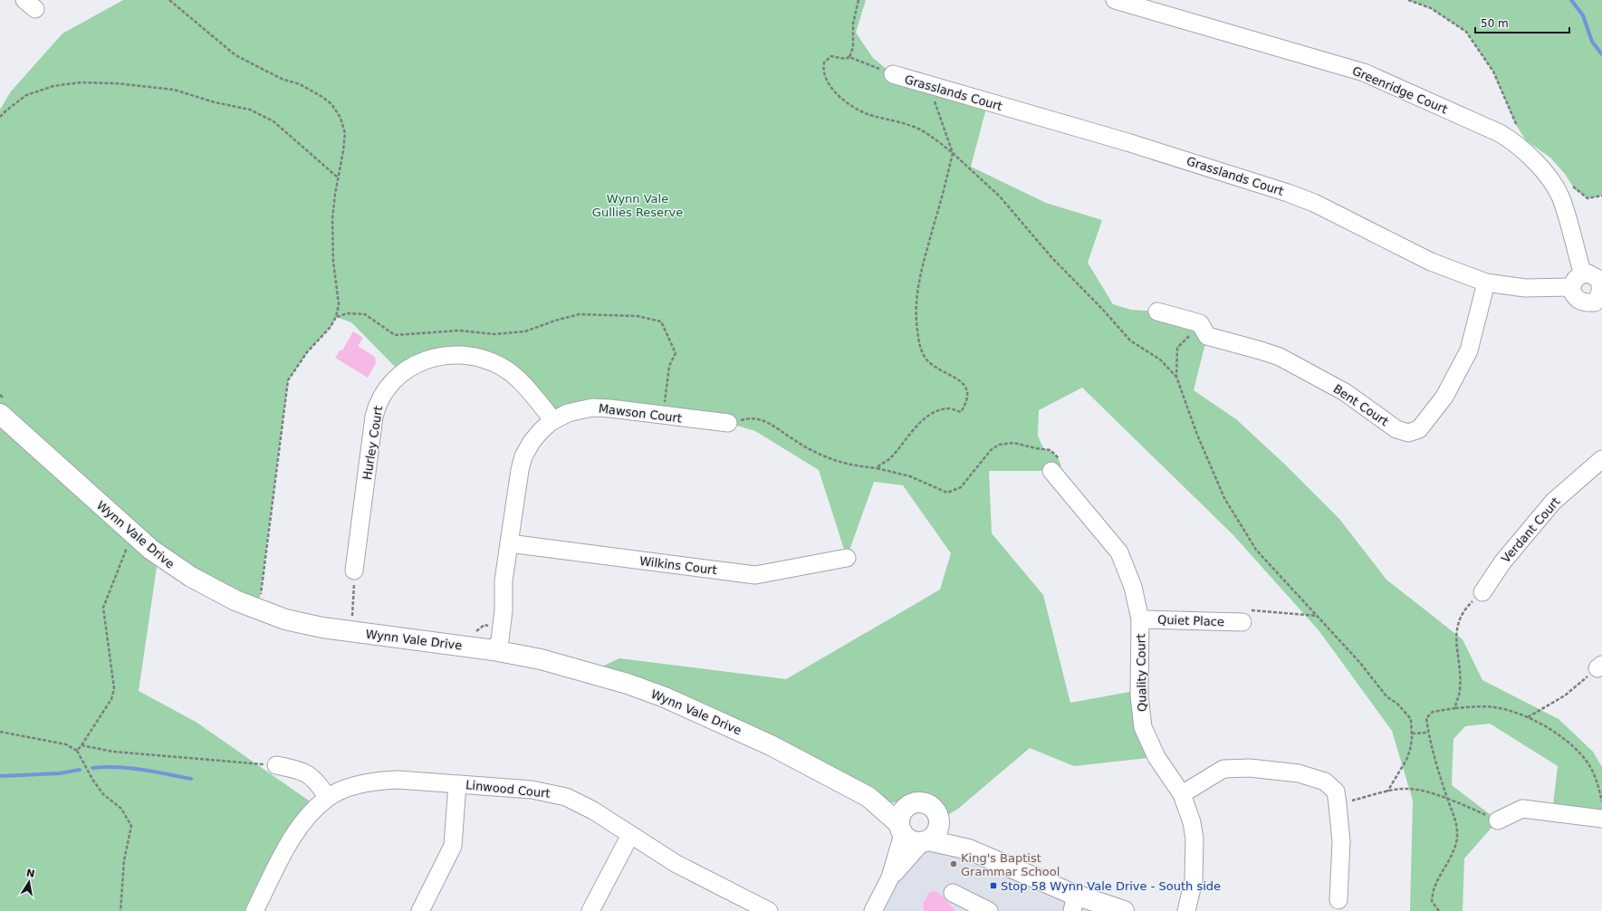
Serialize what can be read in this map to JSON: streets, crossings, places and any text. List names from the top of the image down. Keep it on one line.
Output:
{"streets":{"main road":["Wynn Vale Drive"],"street":["Greenridge Court","Grasslands Court","Bent Court","Mawson Court","Hurley Court","Verdant Court","Wilkins Court","Quiet Place","Quality Court","Linwood Court"]},"crossings":[["Grasslands Court","Bent Court"],["Mawson Court","Hurley Court"],["Mawson Court","Wynn Vale Drive"],["Mawson Court","Wilkins Court"],["Quiet Place","Quality Court"]],"parks":["Wynn Vale Gullies Reserve"],"places":{"other":["King's Baptist Grammar School"],"transit":["Stop 58 Wynn Vale Drive - South side"]},"scale_bar":"50 m","north":"top"}
